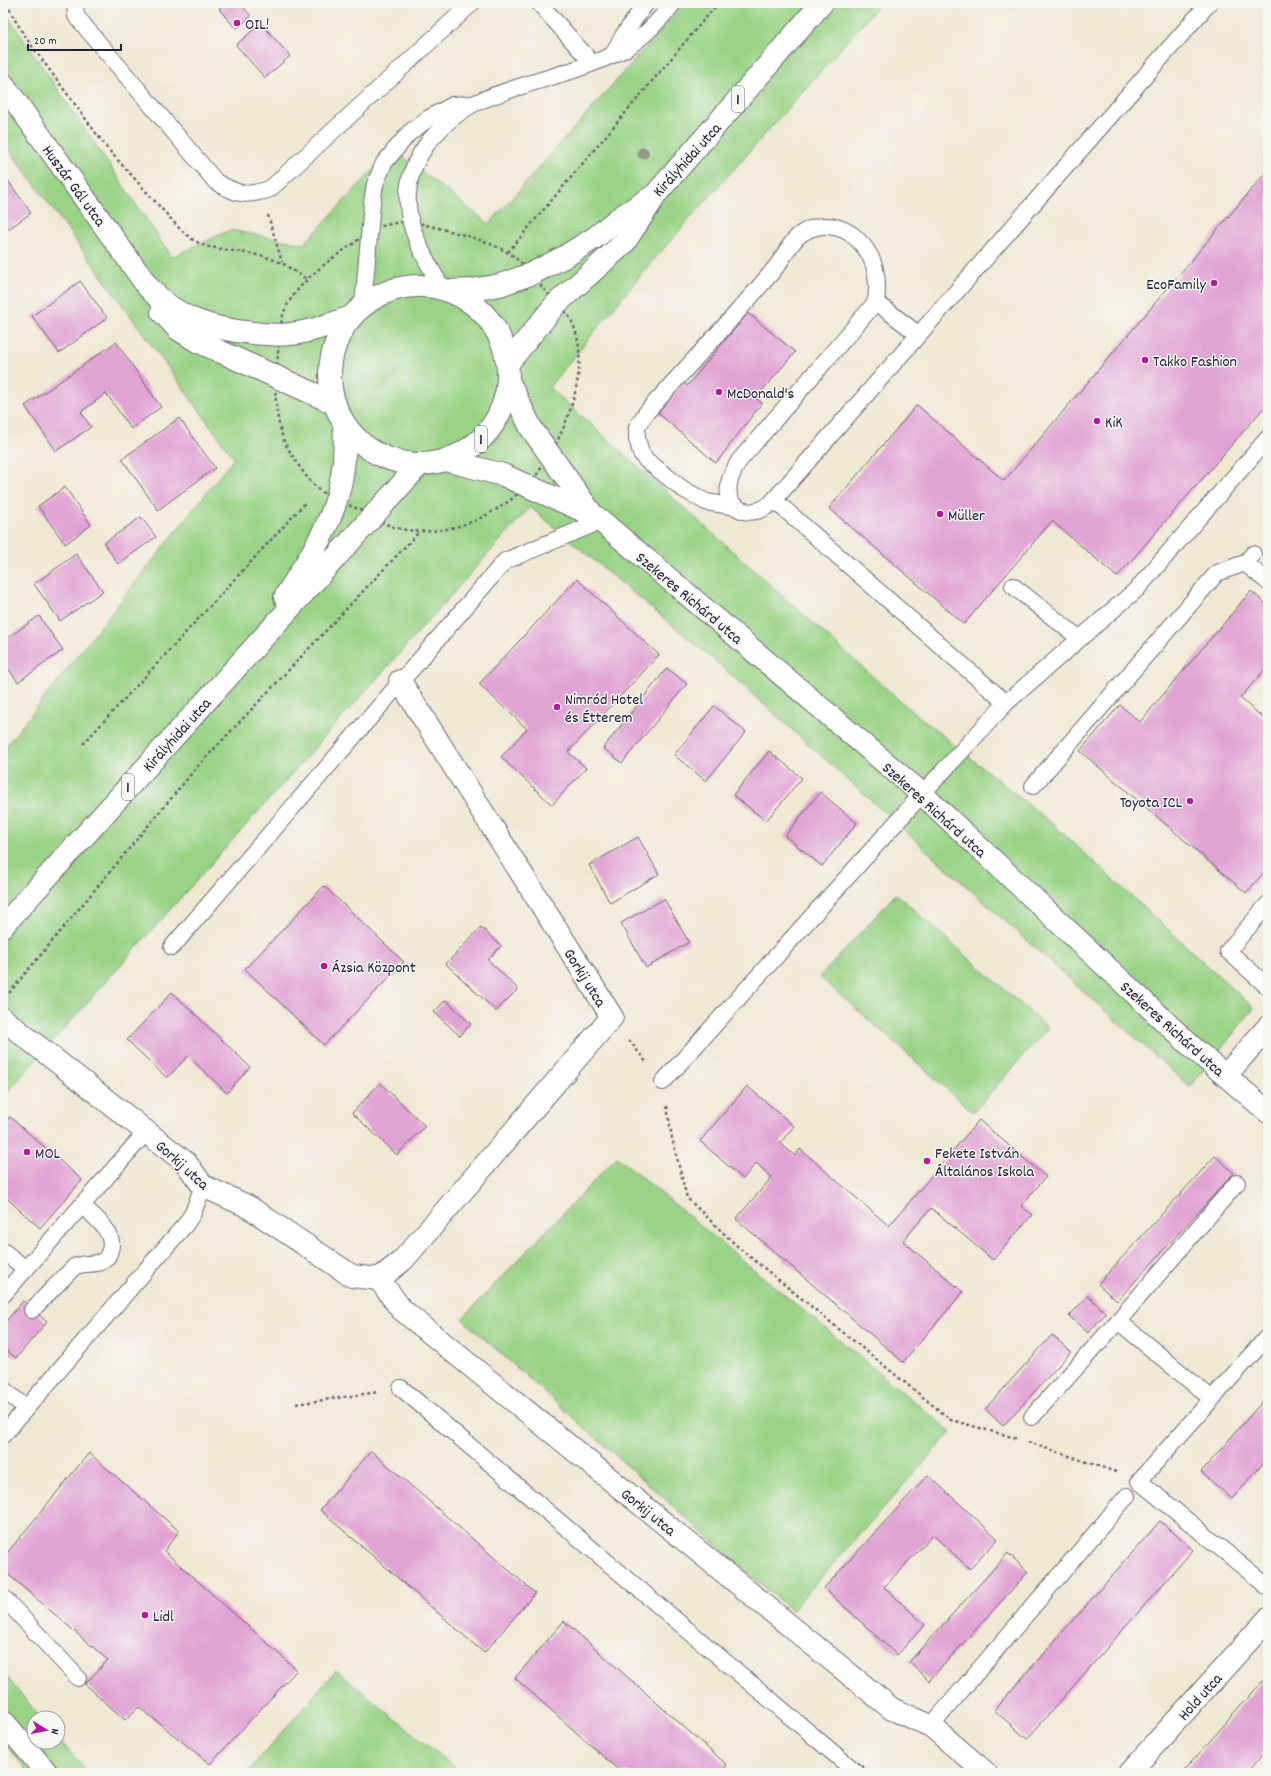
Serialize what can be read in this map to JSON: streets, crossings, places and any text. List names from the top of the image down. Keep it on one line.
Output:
{"streets":{"street":["1","Királyhidai utca","Huszár Gál utca","Szekeres Richárd utca","Gorkij utca","Hold utca"]},"crossings":[["1","Királyhidai utca"],["1","Huszár Gál utca"],["1","Szekeres Richárd utca"]],"places":["OIL!","EcoFamily","Takko Fashion","McDonald's","KiK","Müller","Nimród Hotel és Étterem","Toyota ICL","Ázsia Központ","MOL","Fekete István Általános Iskola","Lidl"],"scale_bar":"20 m","north":"right"}
